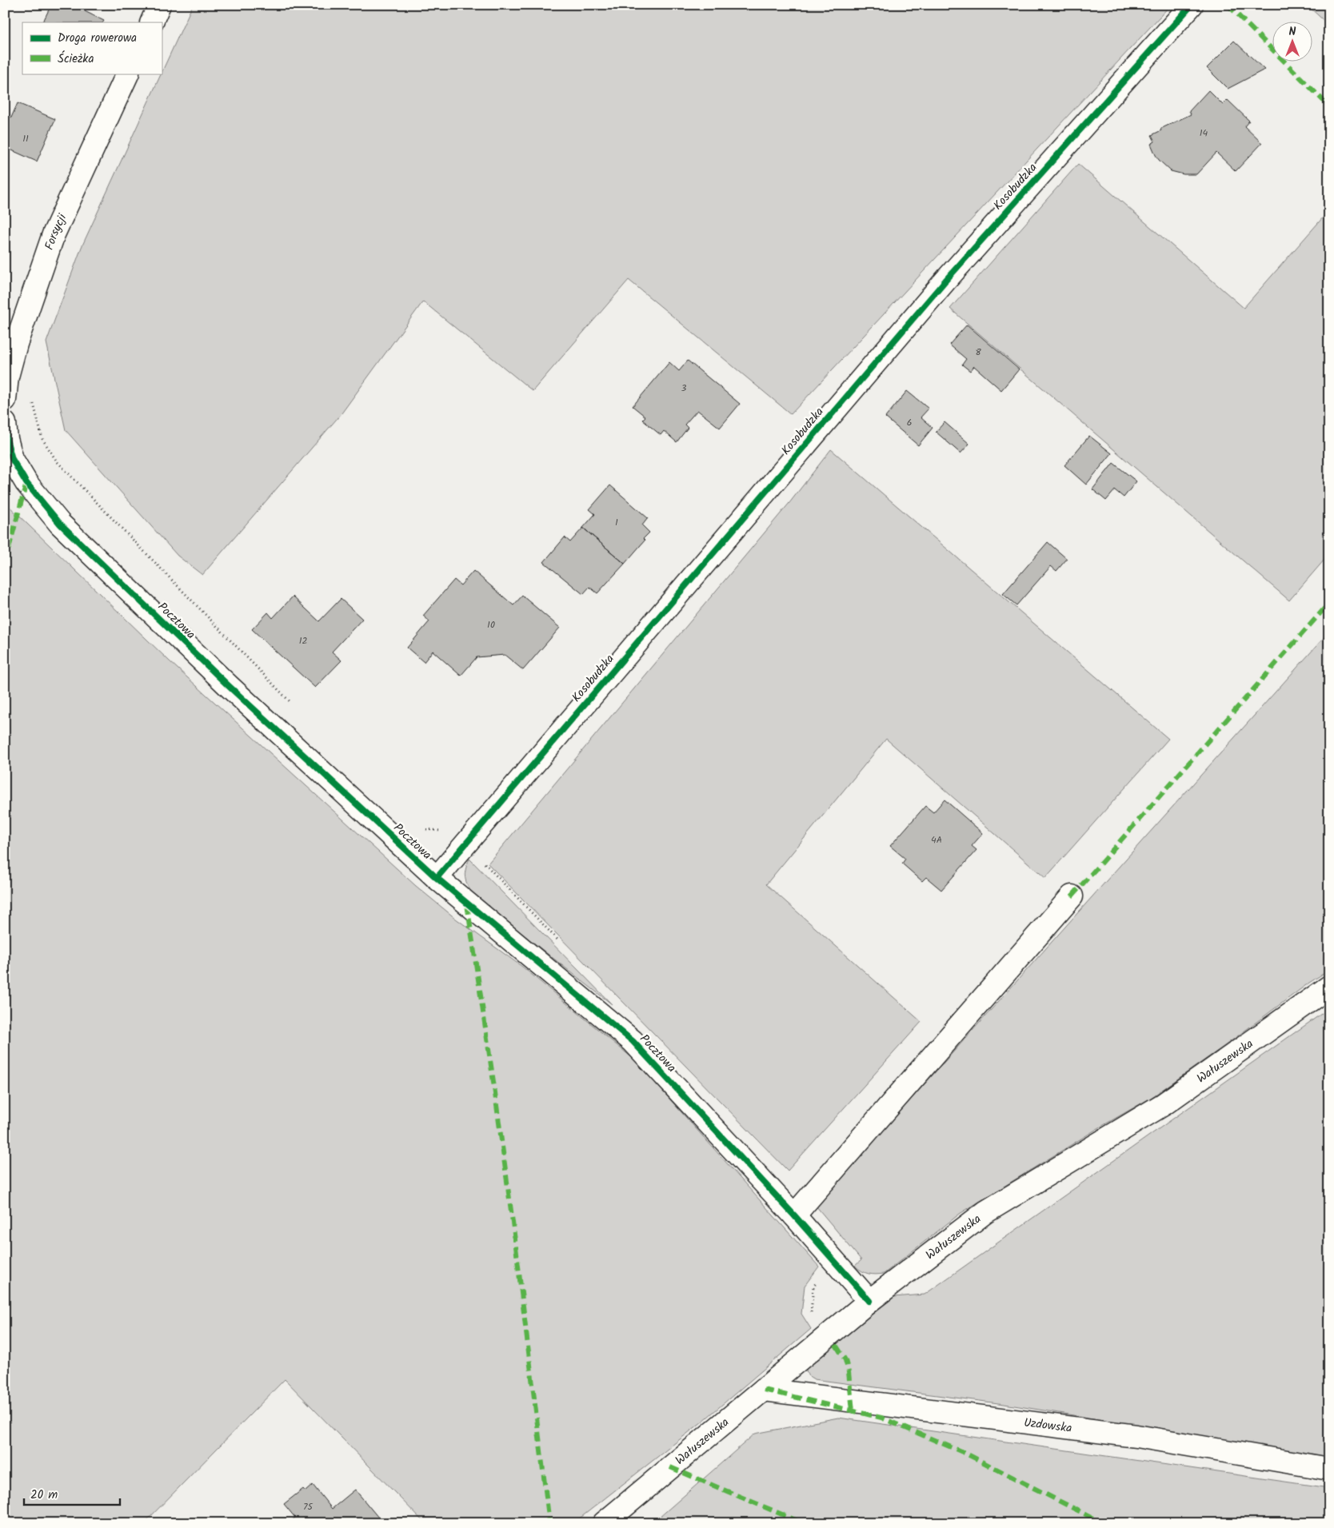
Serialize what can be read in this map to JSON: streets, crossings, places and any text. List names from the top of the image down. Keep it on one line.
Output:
{"streets":{"street":["Kosobudzka","Forsycji","Pocztowa","Wałuszewska","Uzdowska"]},"crossings":[["Kosobudzka","Pocztowa"],["Pocztowa","Wałuszewska"],["Wałuszewska","Uzdowska"]],"house_numbers":["14","11","8","3","6","1","10","12","4A","75"],"legend":["Droga rowerowa","Ścieżka"],"scale_bar":"20 m","north":"top"}
